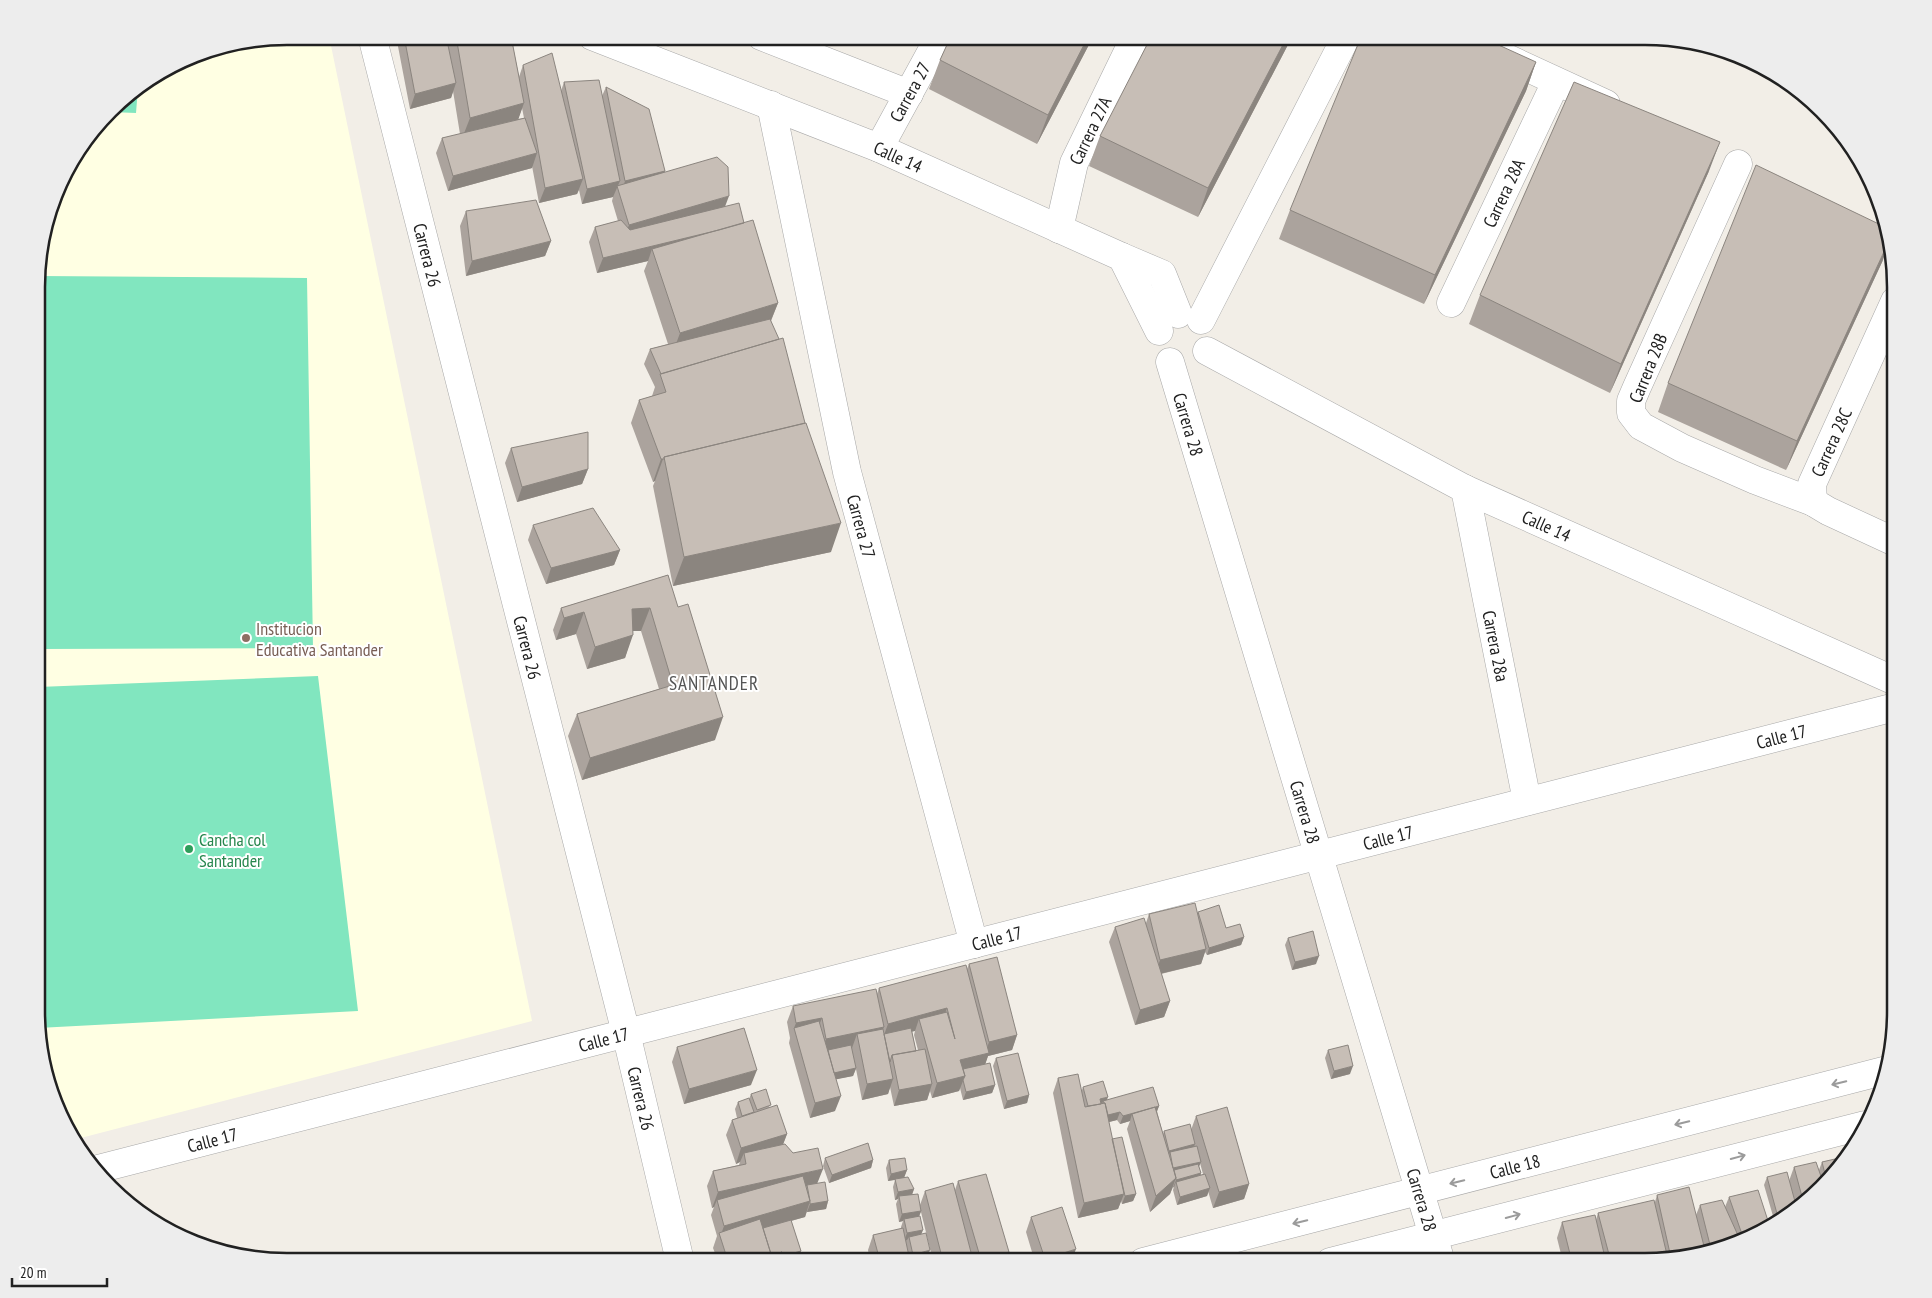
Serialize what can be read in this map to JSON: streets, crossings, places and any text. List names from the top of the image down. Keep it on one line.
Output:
{"streets":{"street":["Carrera 27","Carrera 27A","Calle 14","Carrera 28A","Carrera 26","Carrera 28B","Carrera 28","Carrera 28C","Carrera 28a","Calle 17","Calle 18"]},"crossings":[["Carrera 27","Calle 14"],["Carrera 27","Calle 17"],["Carrera 27A","Calle 14"],["Calle 14","Carrera 28"],["Calle 14","Carrera 28a"],["Carrera 26","Calle 17"],["Carrera 28B","Carrera 28C"],["Carrera 28","Calle 17"],["Carrera 28","Calle 18"],["Carrera 28a","Calle 17"]],"districts":["SANTANDER"],"places":["Institucion Educativa Santander","Cancha col Santander"],"scale_bar":"20 m"}
